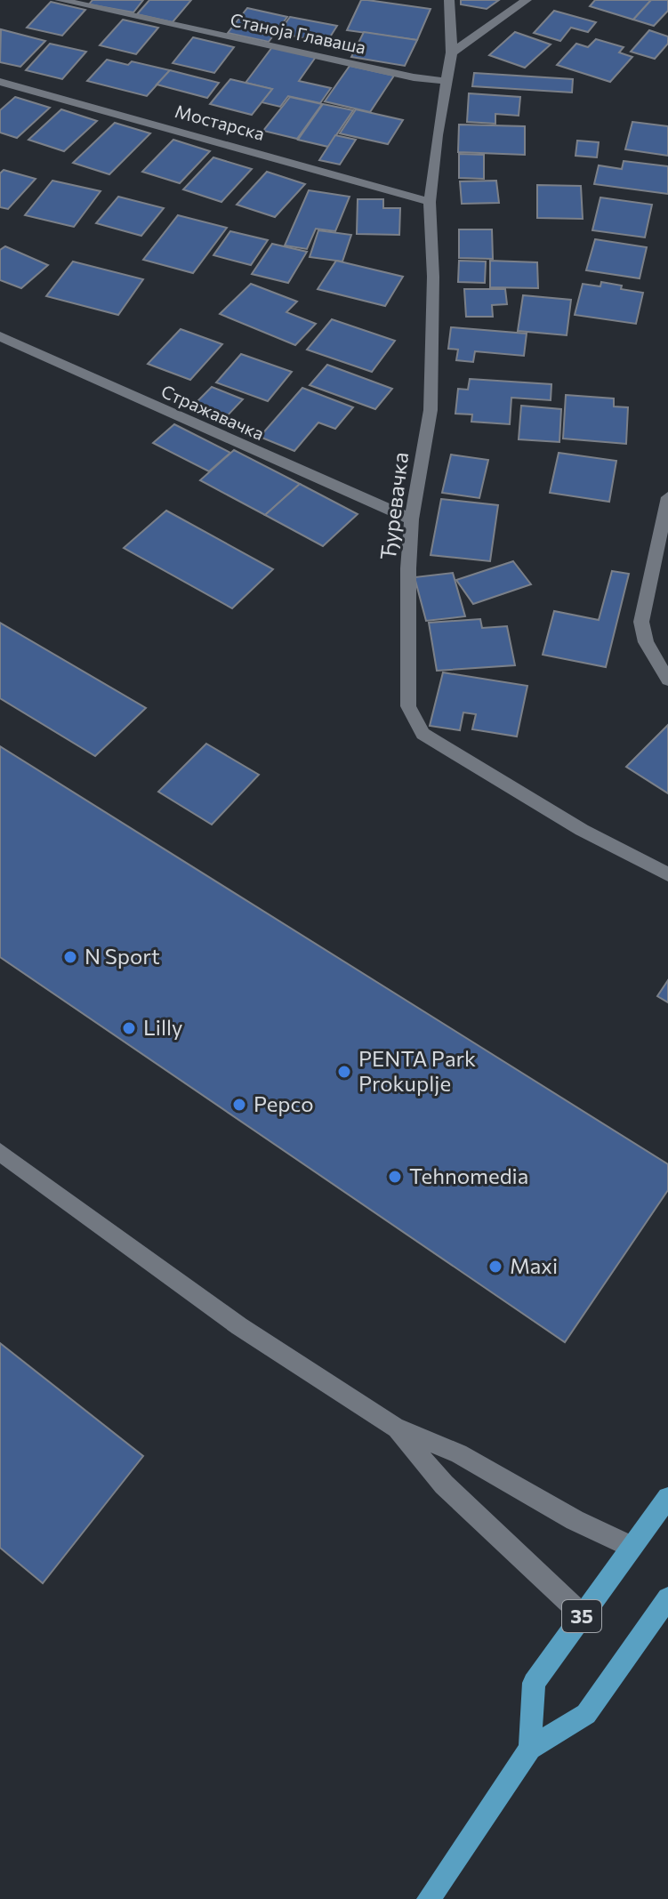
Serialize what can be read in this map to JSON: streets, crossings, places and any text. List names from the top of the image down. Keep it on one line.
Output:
{"streets":{"main road":["35"],"street":["Станоја Главаша","Мостарска","Стражавачка","Ђуревачка"]},"crossings":[["Станоја Главаша","Ђуревачка"],["Мостарска","Ђуревачка"],["Стражавачка","Ђуревачка"]],"places":["N Sport","Lilly","PENTA Park Prokuplje","Pepco","Tehnomedia","Maxi"]}
